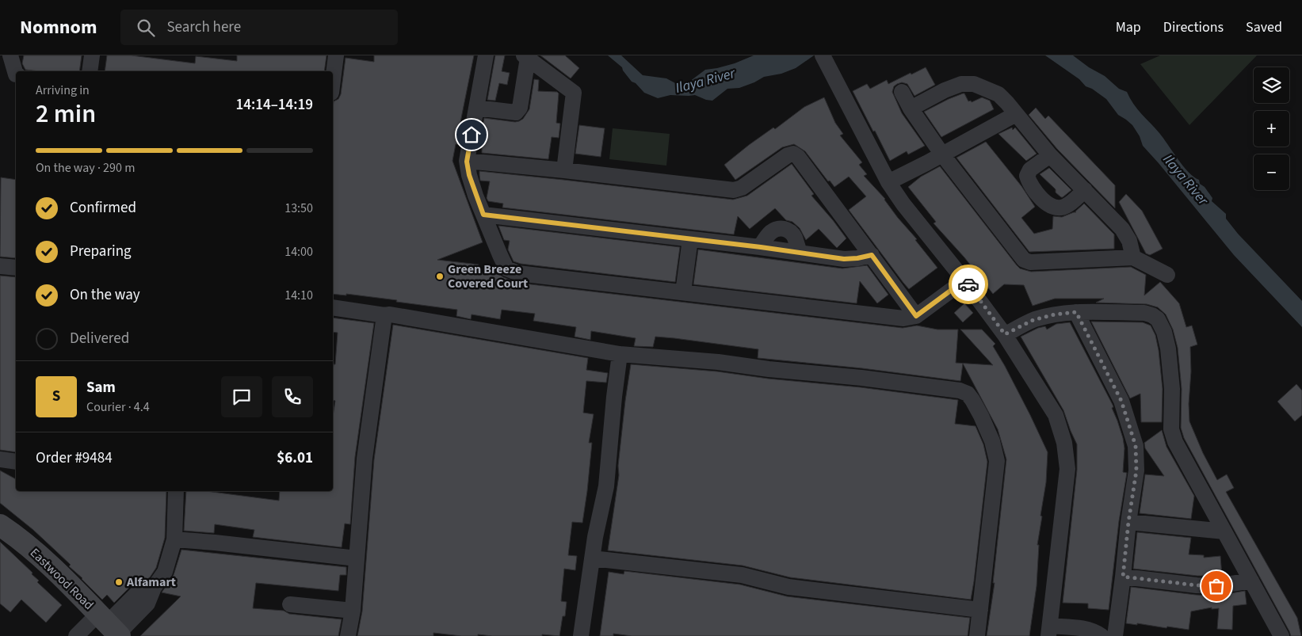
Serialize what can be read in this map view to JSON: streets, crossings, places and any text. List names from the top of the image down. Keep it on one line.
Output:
{"streets":{"main road":["Eastwood Road"]},"water":["Ilaya River"],"places":["Green Breeze Covered Court","Alfamart"],"page":{"header":"Nomnom","search":"Search here","nav":["Map","Directions","Saved"],"map_buttons":["+","−"],"heading":["2 min","Arriving in","14:14–14:19"],"panel":["Sam","Courier · 4.4","Order #9484","$6.01"],"bar":"On the way · 290 m","list":[["Confirmed","13:50"],["Preparing","14:00"],["On the way","14:10"],"Delivered"],"round":"S"}}
